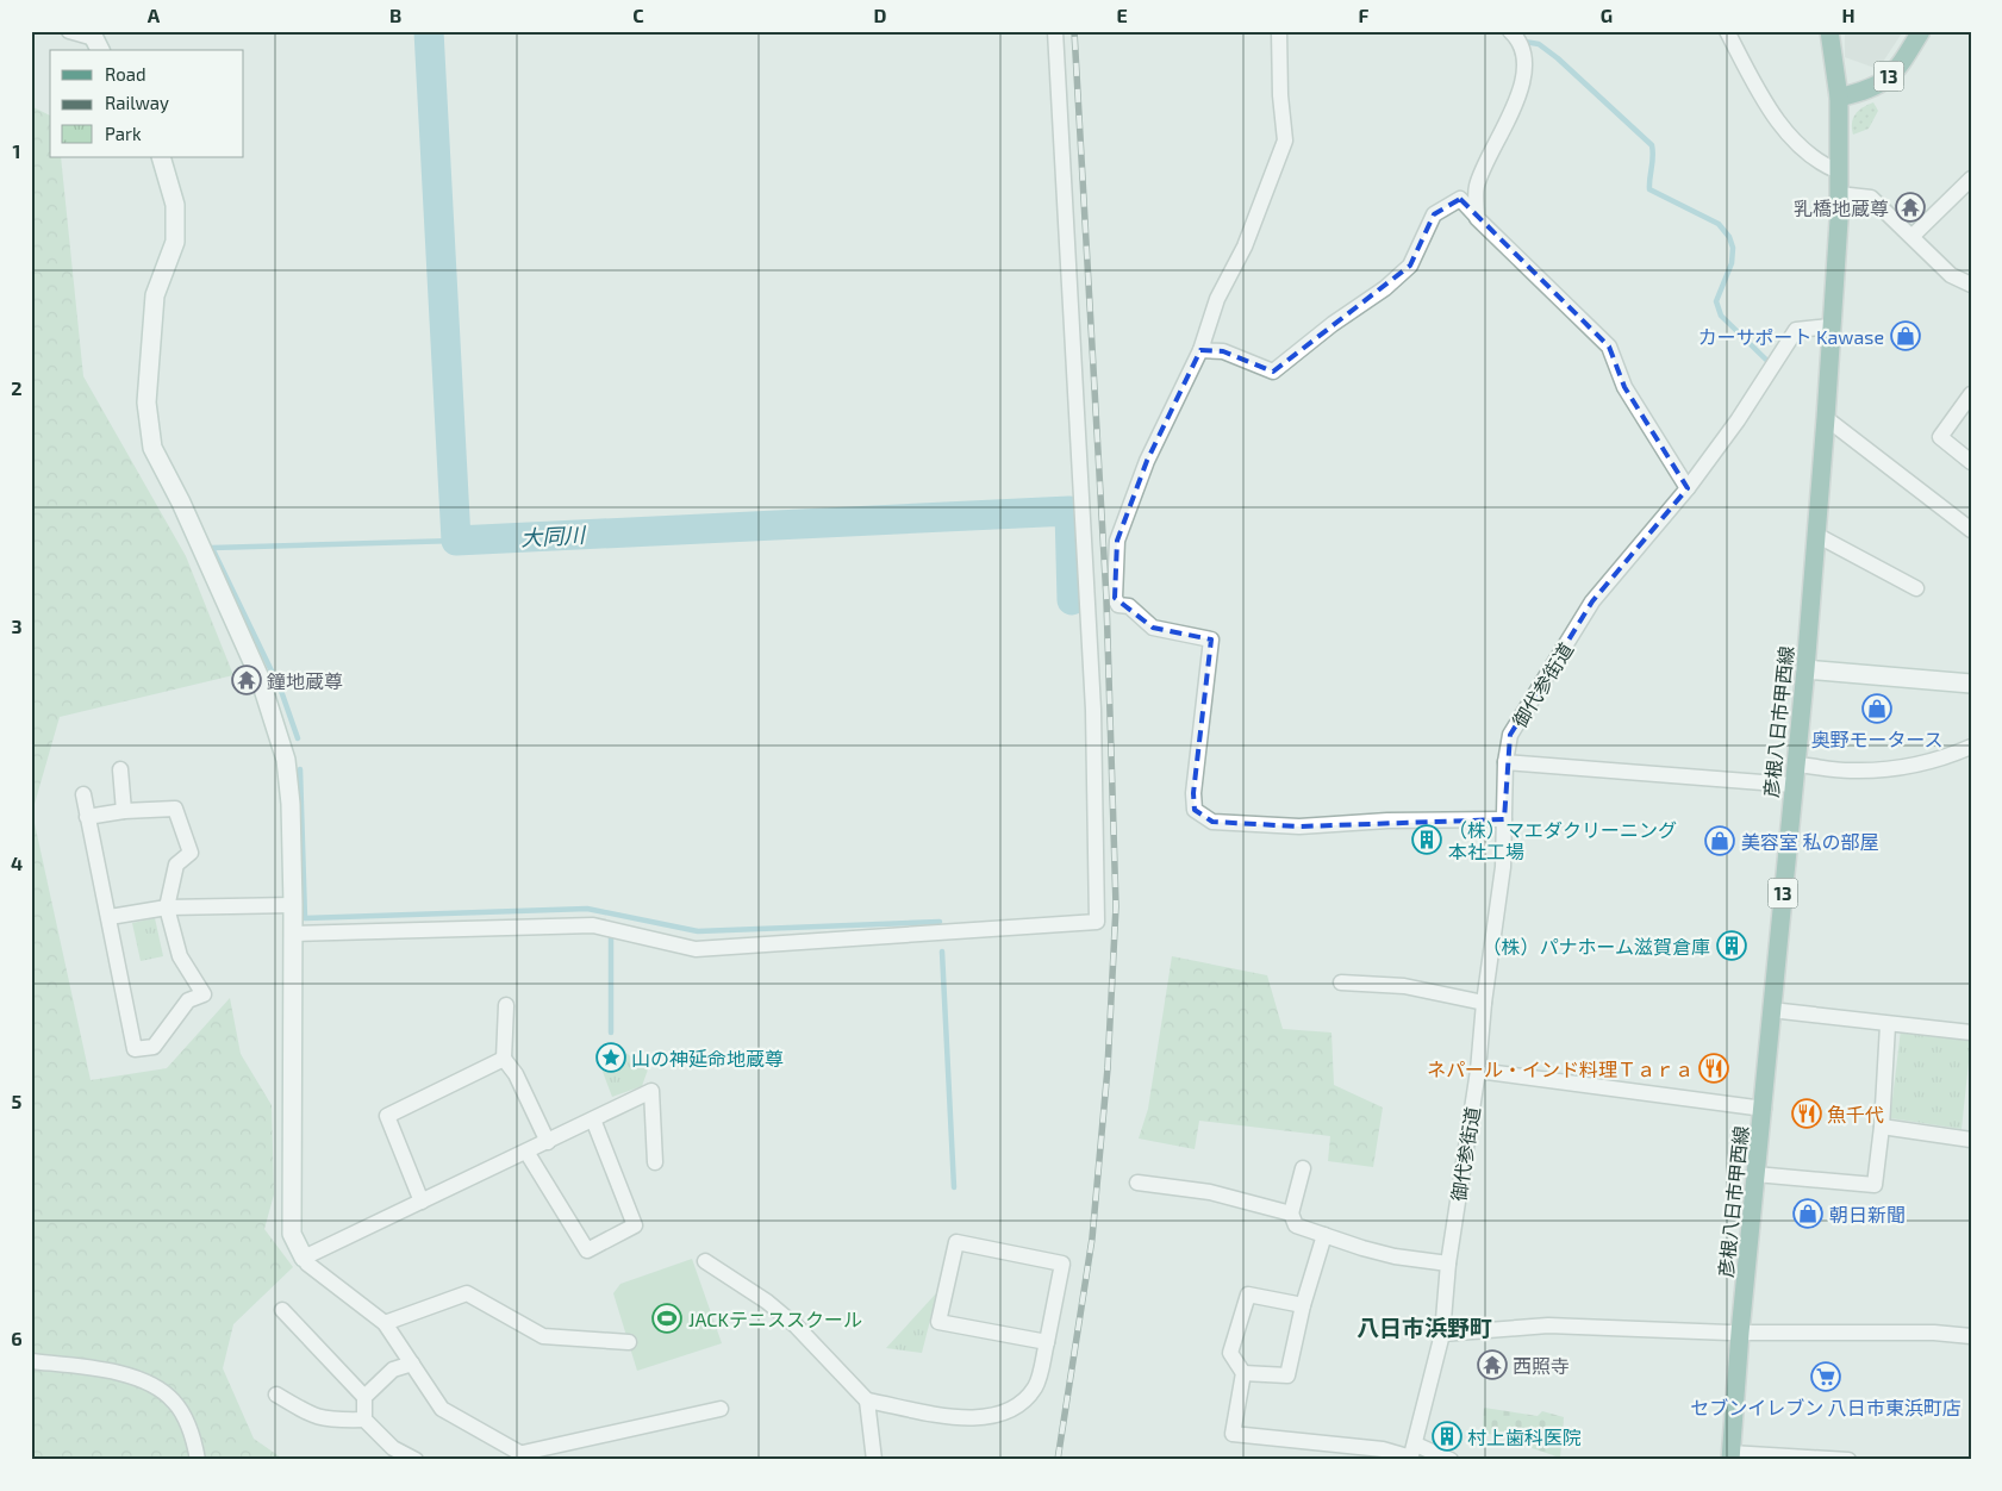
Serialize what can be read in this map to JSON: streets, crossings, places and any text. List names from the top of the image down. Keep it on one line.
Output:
{"streets":{"main road":["13","彦根八日市甲西線"],"street":["御代参街道"]},"crossings":[["13","彦根八日市甲西線"],["御代参街道","彦根八日市甲西線"]],"districts":["八日市浜野町"],"water":["大同川"],"places":{"temple":["乳橋地蔵尊","鐘地蔵尊","西照寺"],"shop":["カーサポート Kawase","奥野モータース","美容室 私の部屋","朝日新聞"],"building":["（株）マエダクリーニング 本社工場","（株）パナホーム滋賀倉庫","村上歯科医院"],"place":["山の神延命地蔵尊"],"restaurant":["ネパール・インド料理Ｔａｒａ","魚千代"],"sports":["JACKテニススクール"],"supermarket":["セブンイレブン 八日市東浜町店"]},"legend":["Road","Railway","Park"],"grid":{"columns":["A","B","C","D","E","F","G","H"],"rows":["1","2","3","4","5","6"]}}
